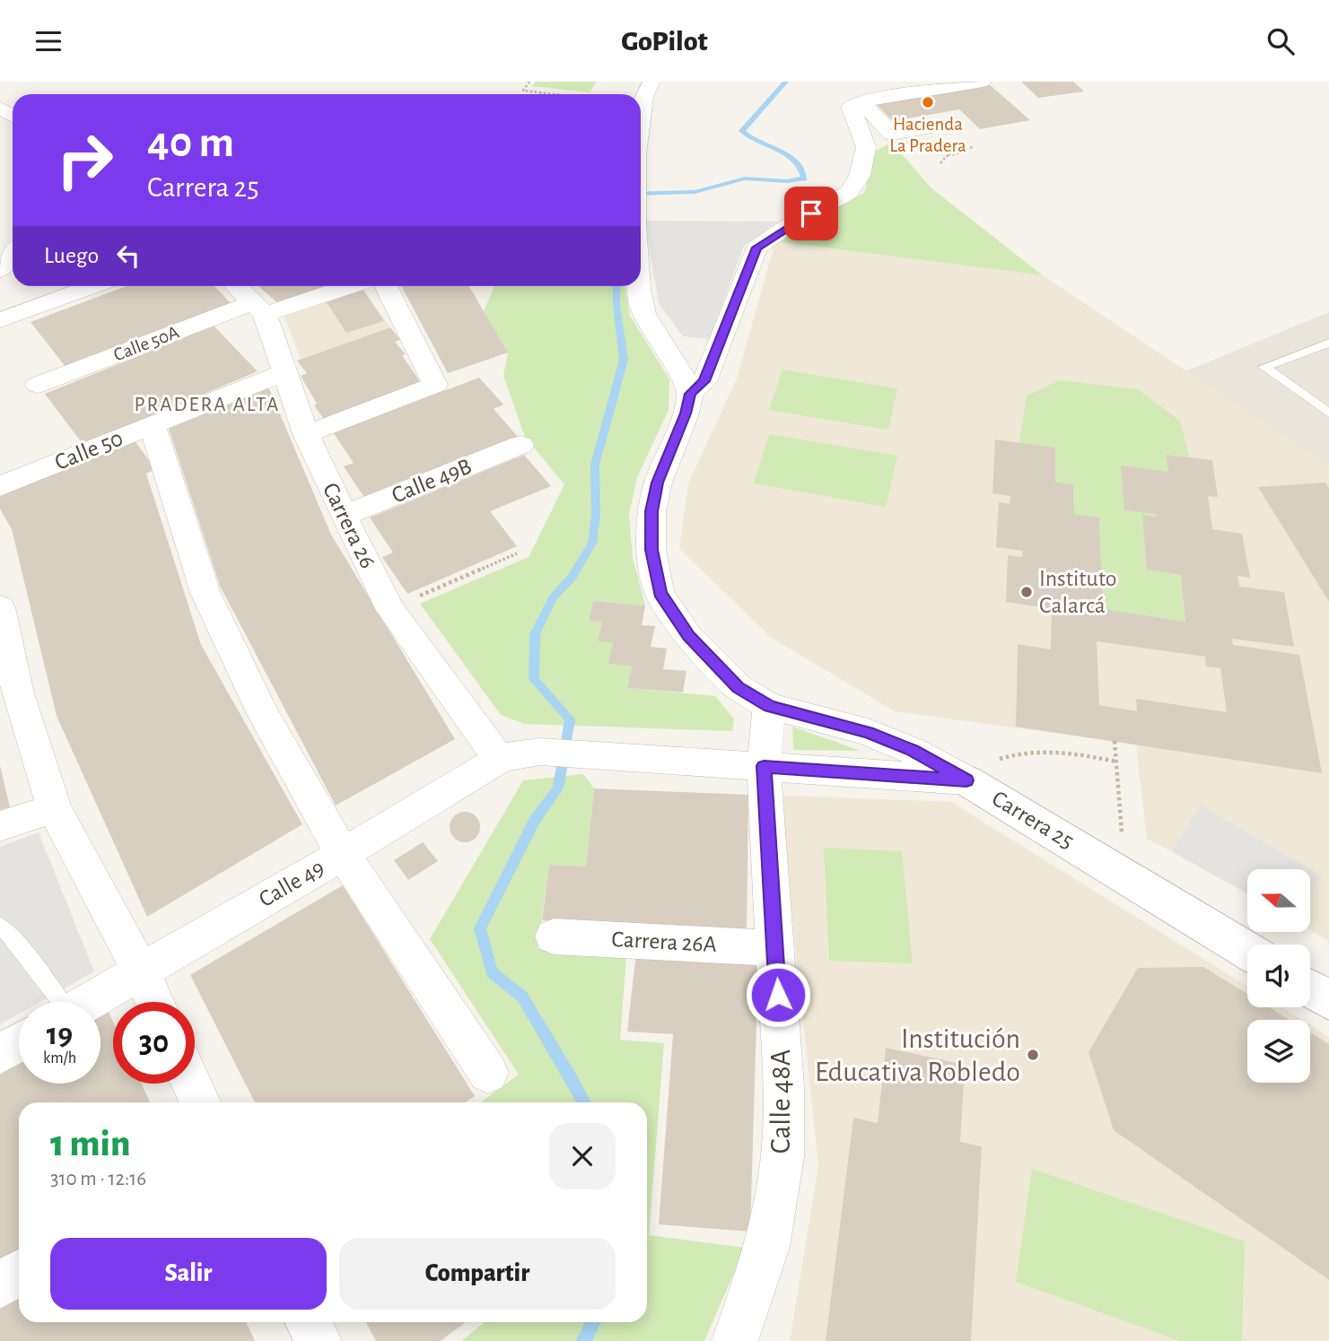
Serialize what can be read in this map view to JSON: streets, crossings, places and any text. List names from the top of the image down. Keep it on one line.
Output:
{"streets":{"street":["Calle 50A","Calle 50","Calle 49B","Carrera 26","Carrera 25","Calle 49","Carrera 26A","Calle 48A"]},"crossings":[["Calle 50A","Carrera 26"],["Calle 50","Carrera 26"],["Calle 49B","Carrera 26"],["Carrera 26","Carrera 25"],["Carrera 26","Calle 49"],["Carrera 25","Calle 49"],["Carrera 25","Calle 48A"],["Carrera 26A","Calle 48A"]],"districts":["PRADERA ALTA"],"places":["Hacienda La Pradera","Instituto Calarcá","Institución Educativa Robledo"],"north":"left","page":{"header":"GoPilot","turn":["40 m","Carrera 25"],"then":"Luego","speed":"19 km/h","limit":"30","heading":["1 min","310 m · 12:16"],"buttons":["Salir","Compartir"]}}
